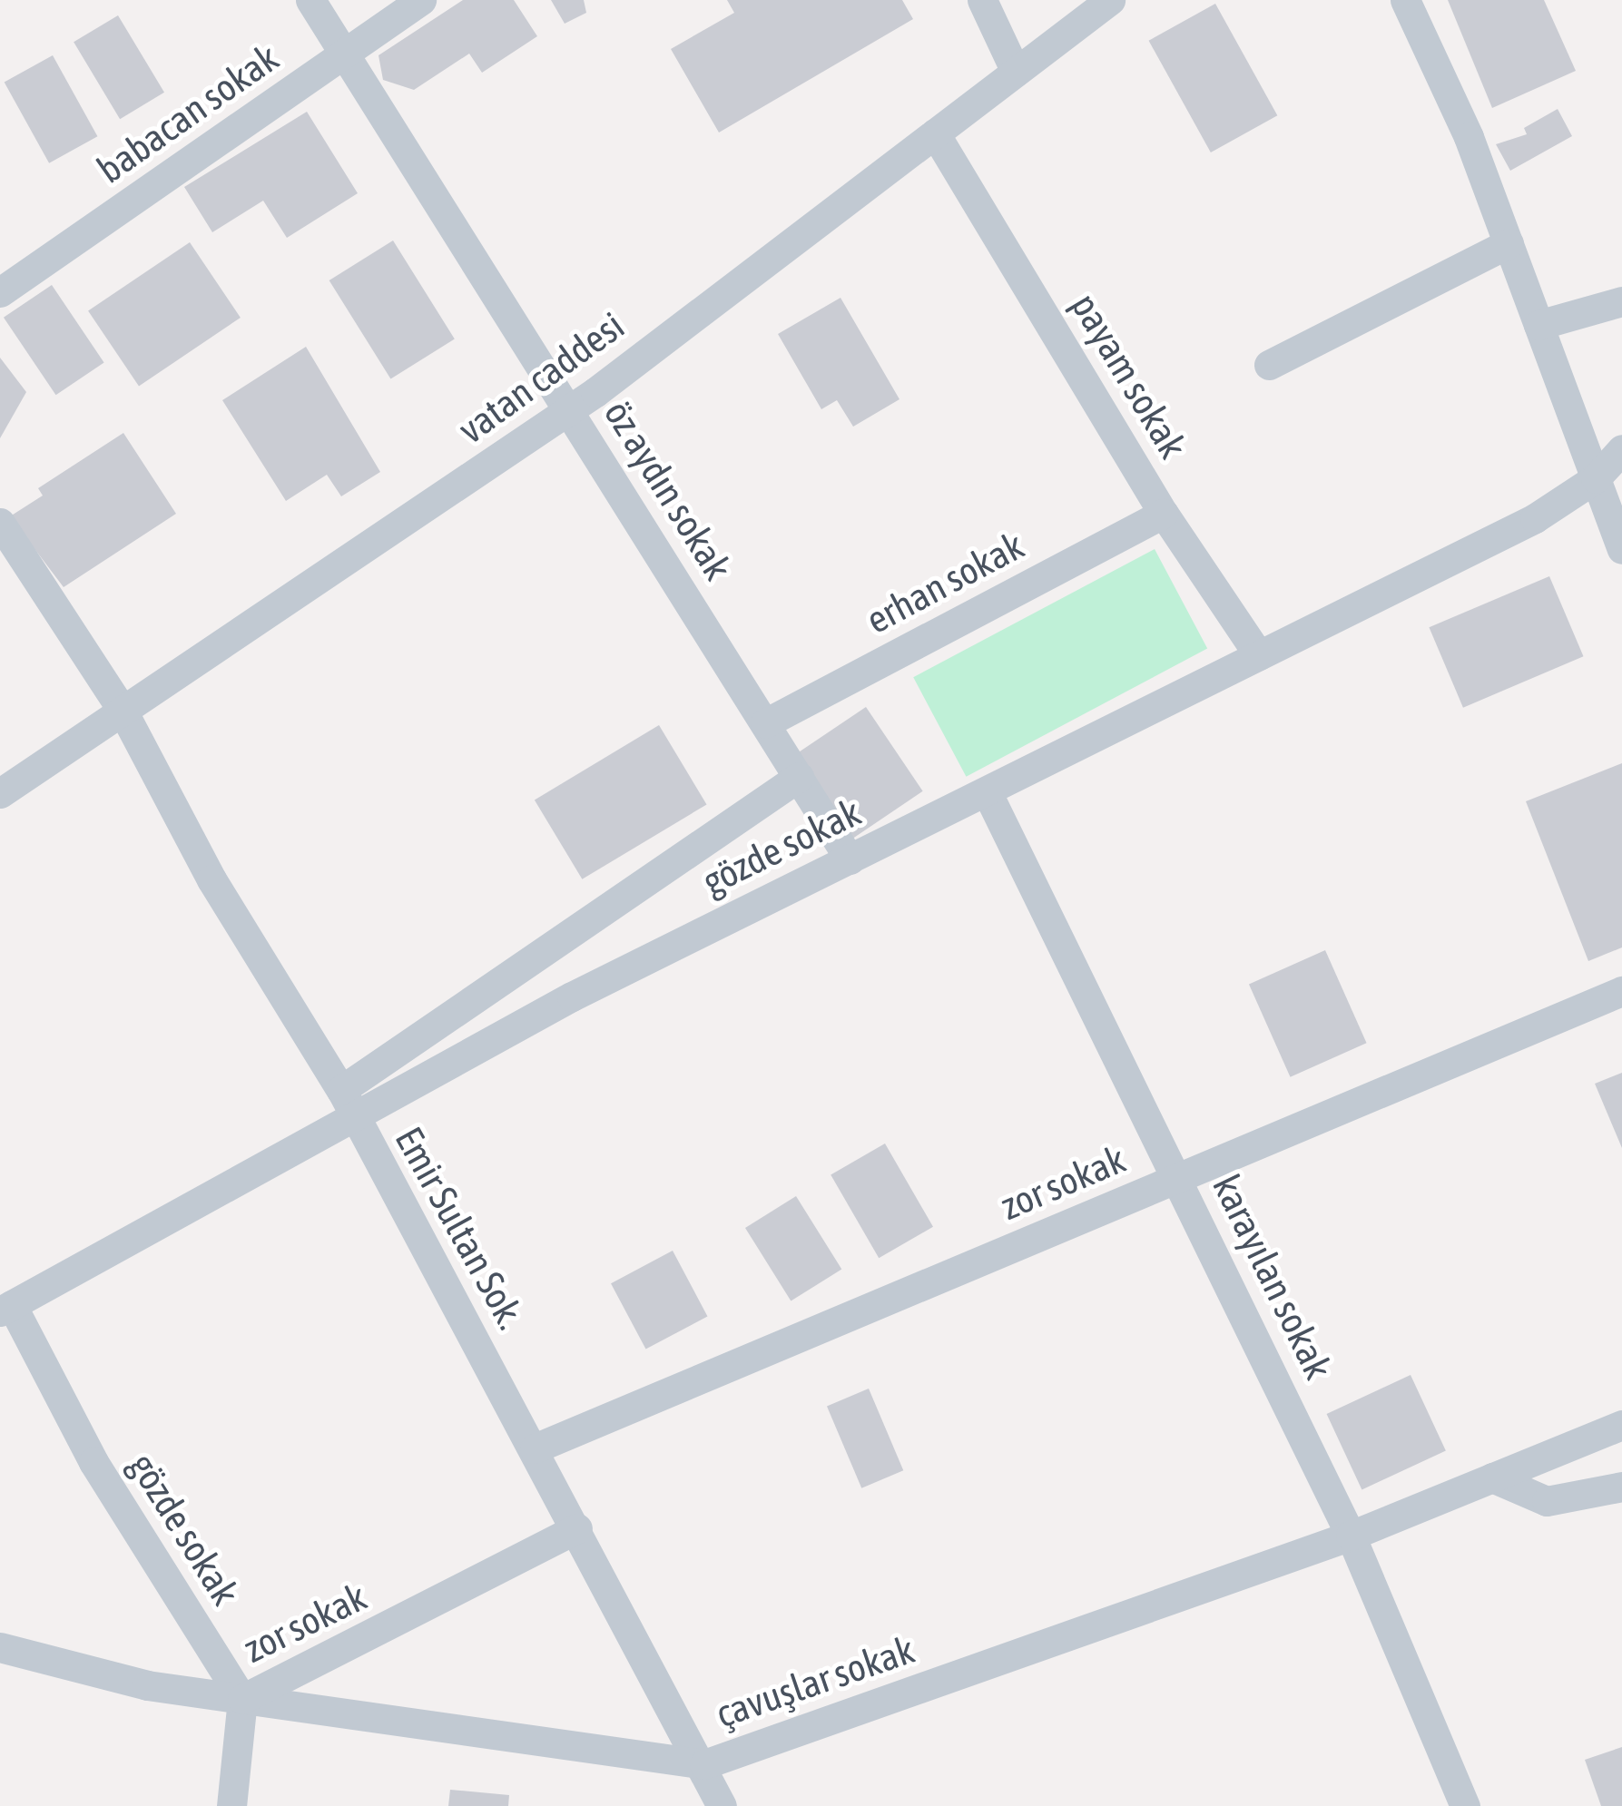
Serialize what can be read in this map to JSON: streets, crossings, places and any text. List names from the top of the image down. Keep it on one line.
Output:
{"streets":{"street":["babacan sokak","payam sokak","vatan caddesi","öz aydın sokak","erhan sokak","gözde sokak","zor sokak","Emir Sultan Sok.","karayılan sokak","çavuşlar sokak"]},"crossings":[["babacan sokak","öz aydın sokak"],["payam sokak","vatan caddesi"],["payam sokak","erhan sokak"],["payam sokak","gözde sokak"],["vatan caddesi","öz aydın sokak"],["vatan caddesi","Emir Sultan Sok."],["öz aydın sokak","erhan sokak"],["öz aydın sokak","gözde sokak"],["gözde sokak","zor sokak"],["gözde sokak","Emir Sultan Sok."],["gözde sokak","karayılan sokak"],["gözde sokak","çavuşlar sokak"],["zor sokak","Emir Sultan Sok."],["zor sokak","karayılan sokak"],["zor sokak","çavuşlar sokak"],["Emir Sultan Sok.","çavuşlar sokak"],["karayılan sokak","çavuşlar sokak"]]}
